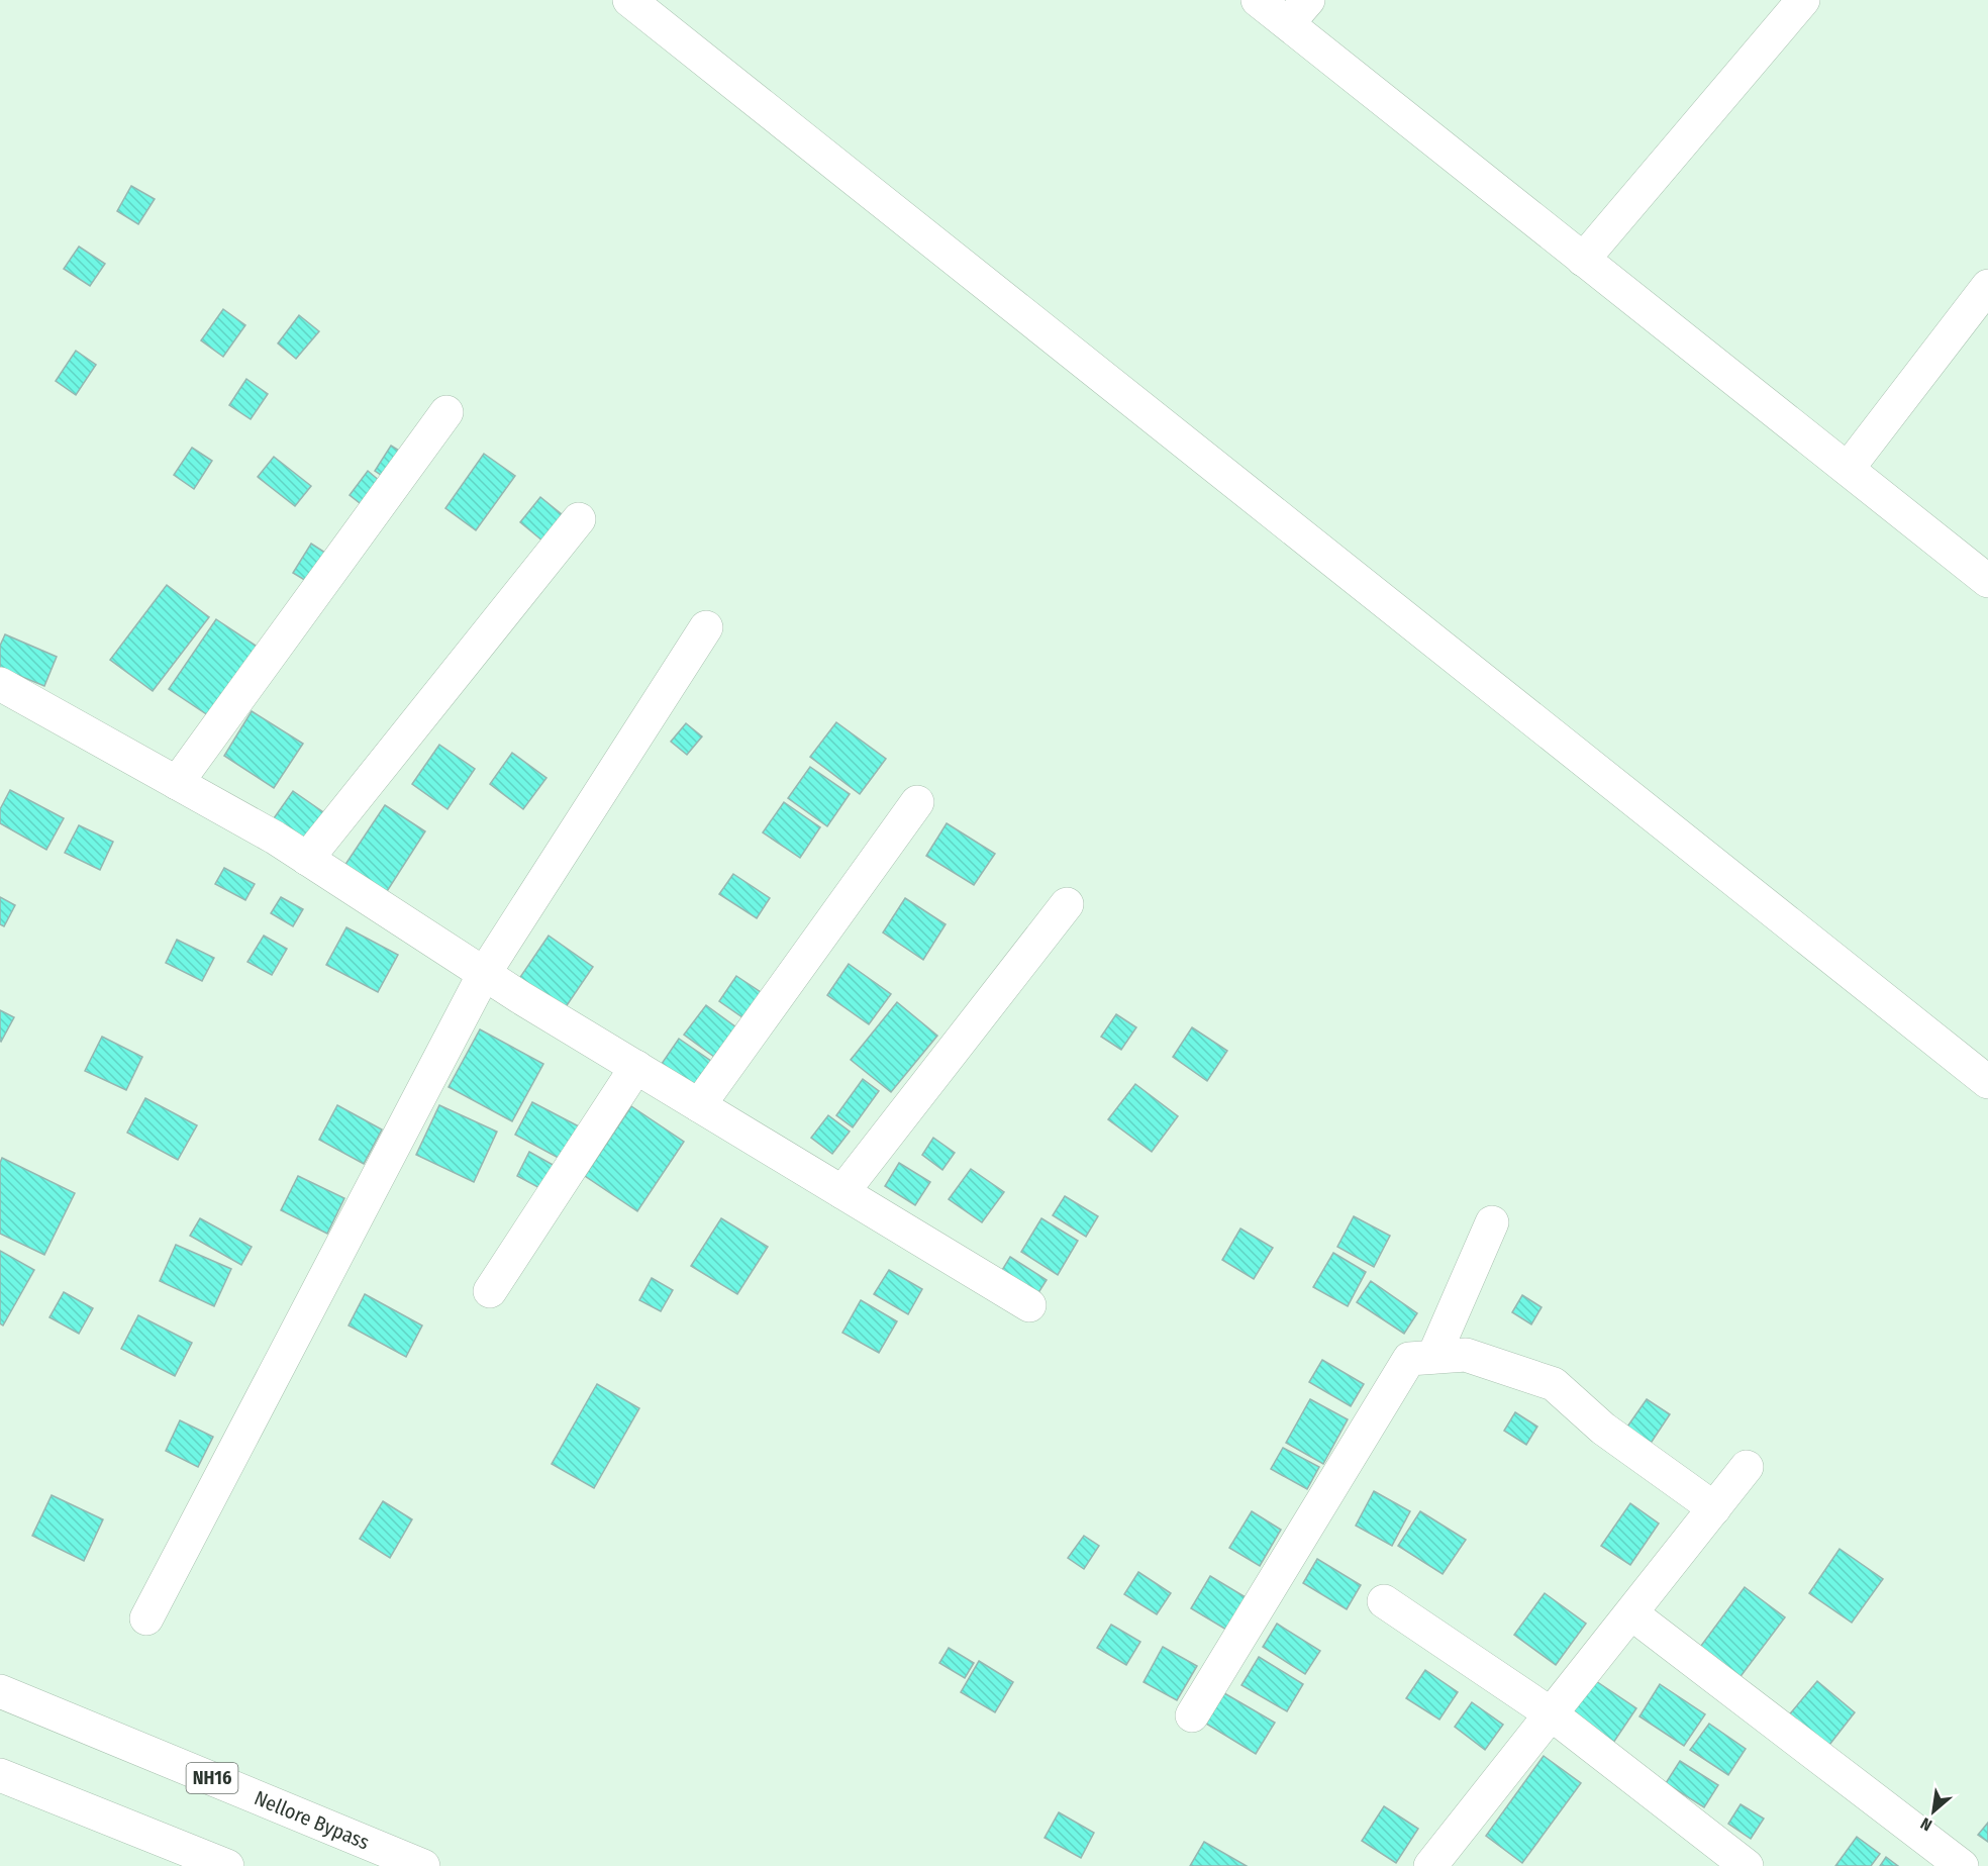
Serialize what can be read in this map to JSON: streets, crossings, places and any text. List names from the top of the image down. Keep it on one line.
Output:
{"streets":{"main road":["NH16","Nellore Bypass"]},"north":"bottom left"}
